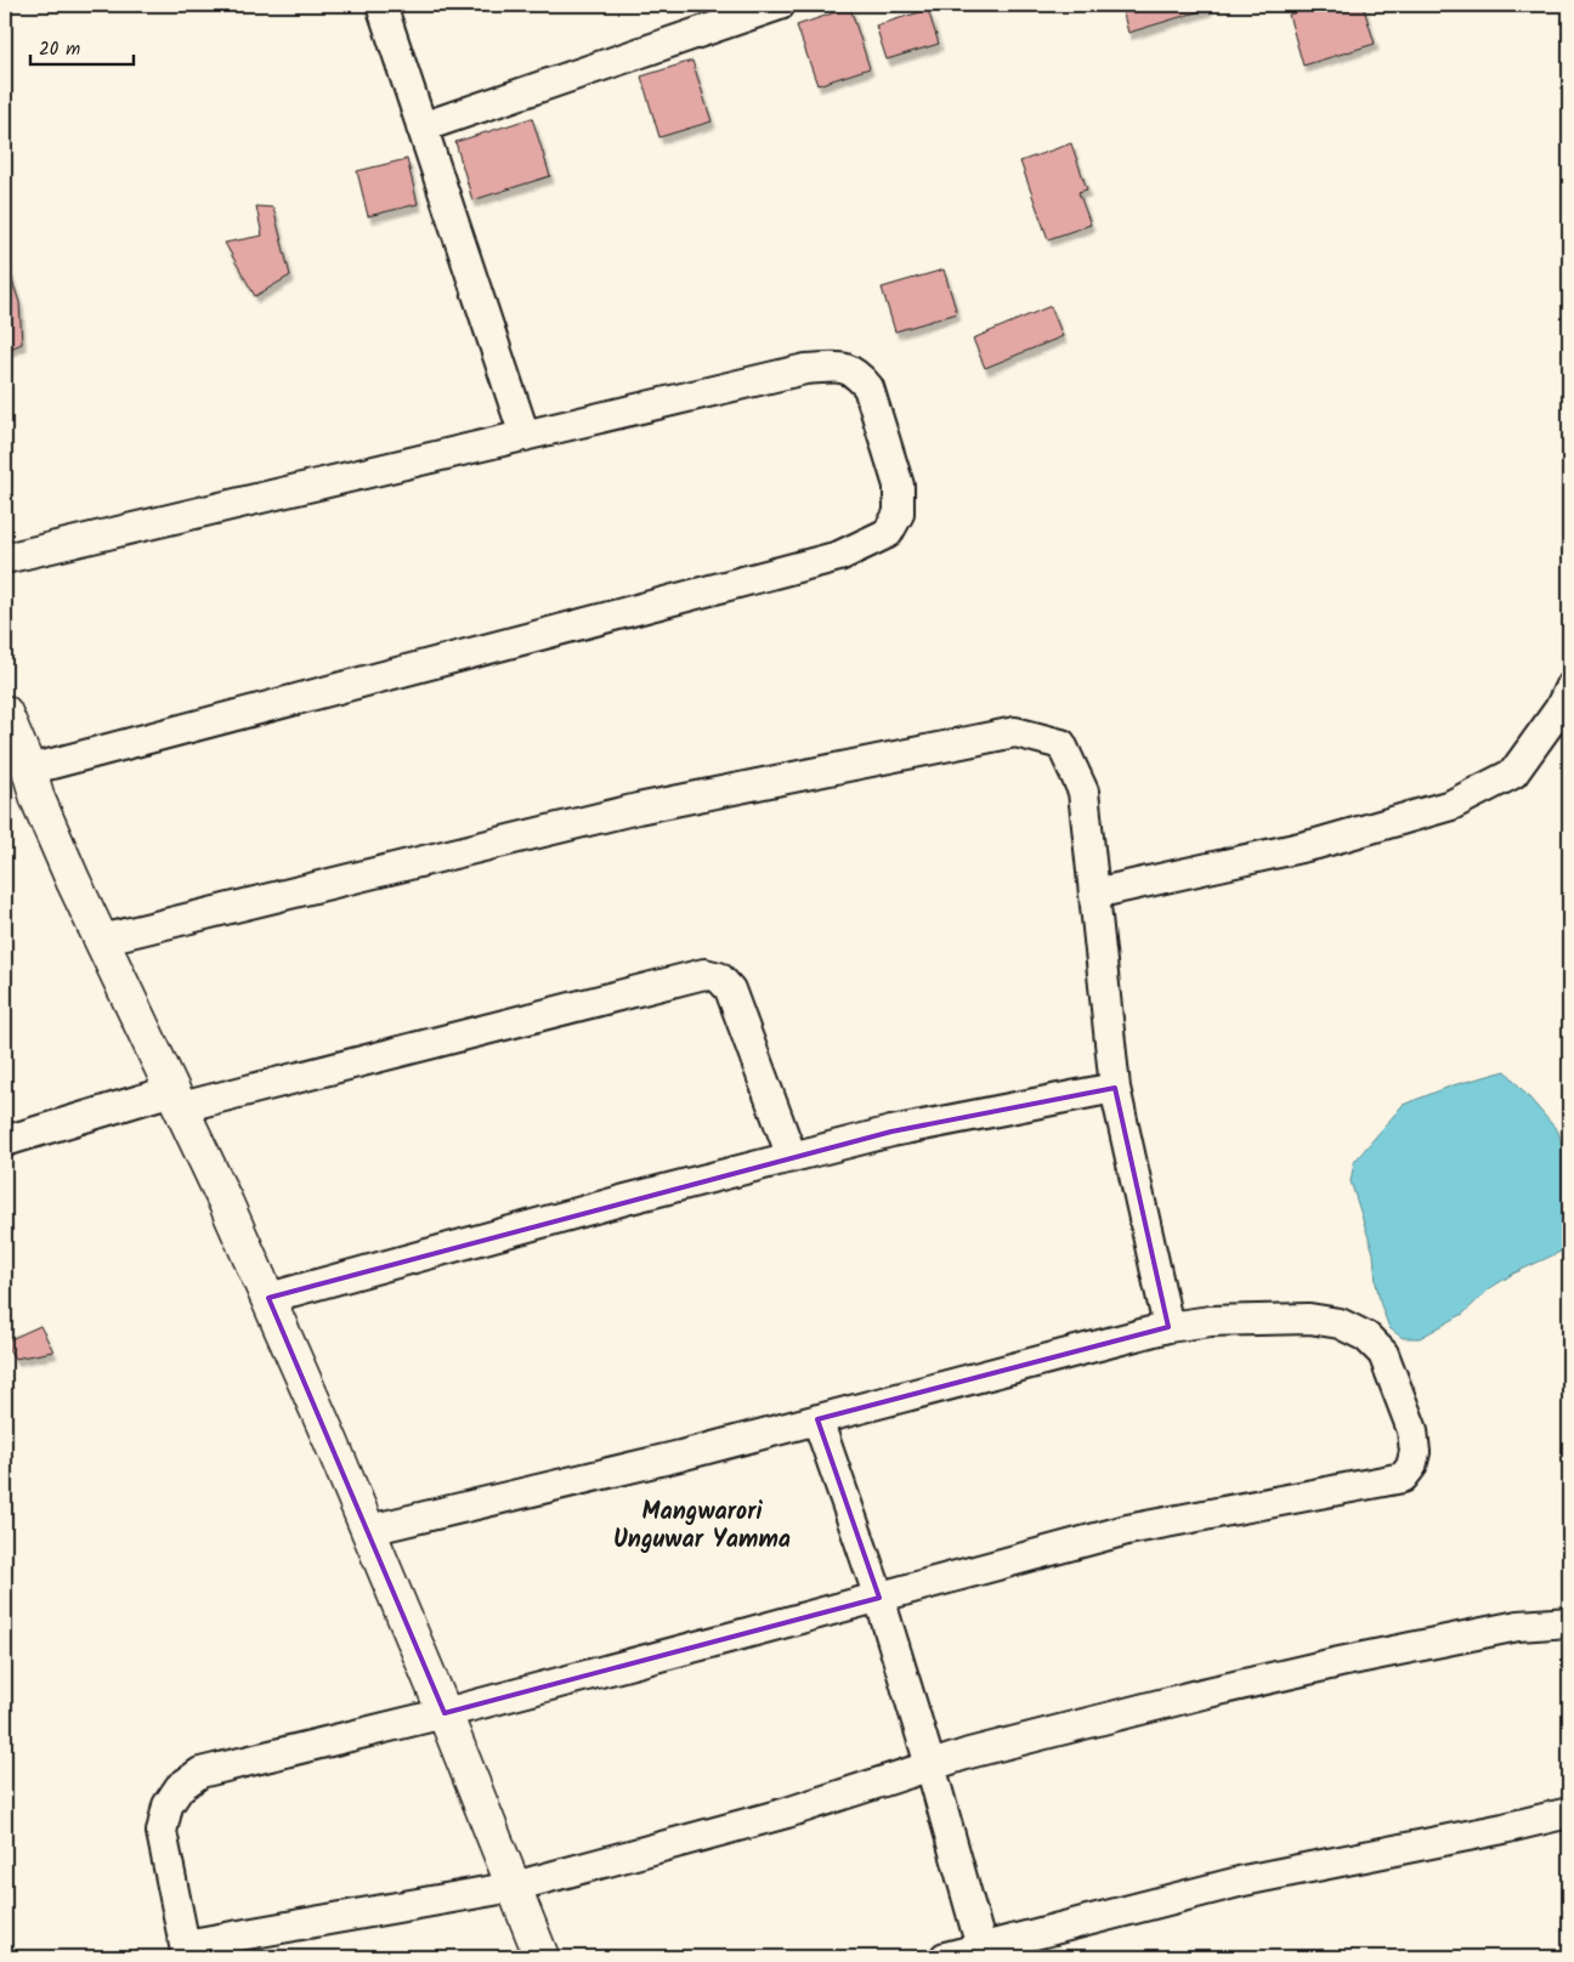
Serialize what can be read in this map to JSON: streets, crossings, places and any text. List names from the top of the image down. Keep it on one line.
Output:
{"districts":["Mangwarori Unguwar Yamma"],"scale_bar":"20 m"}
